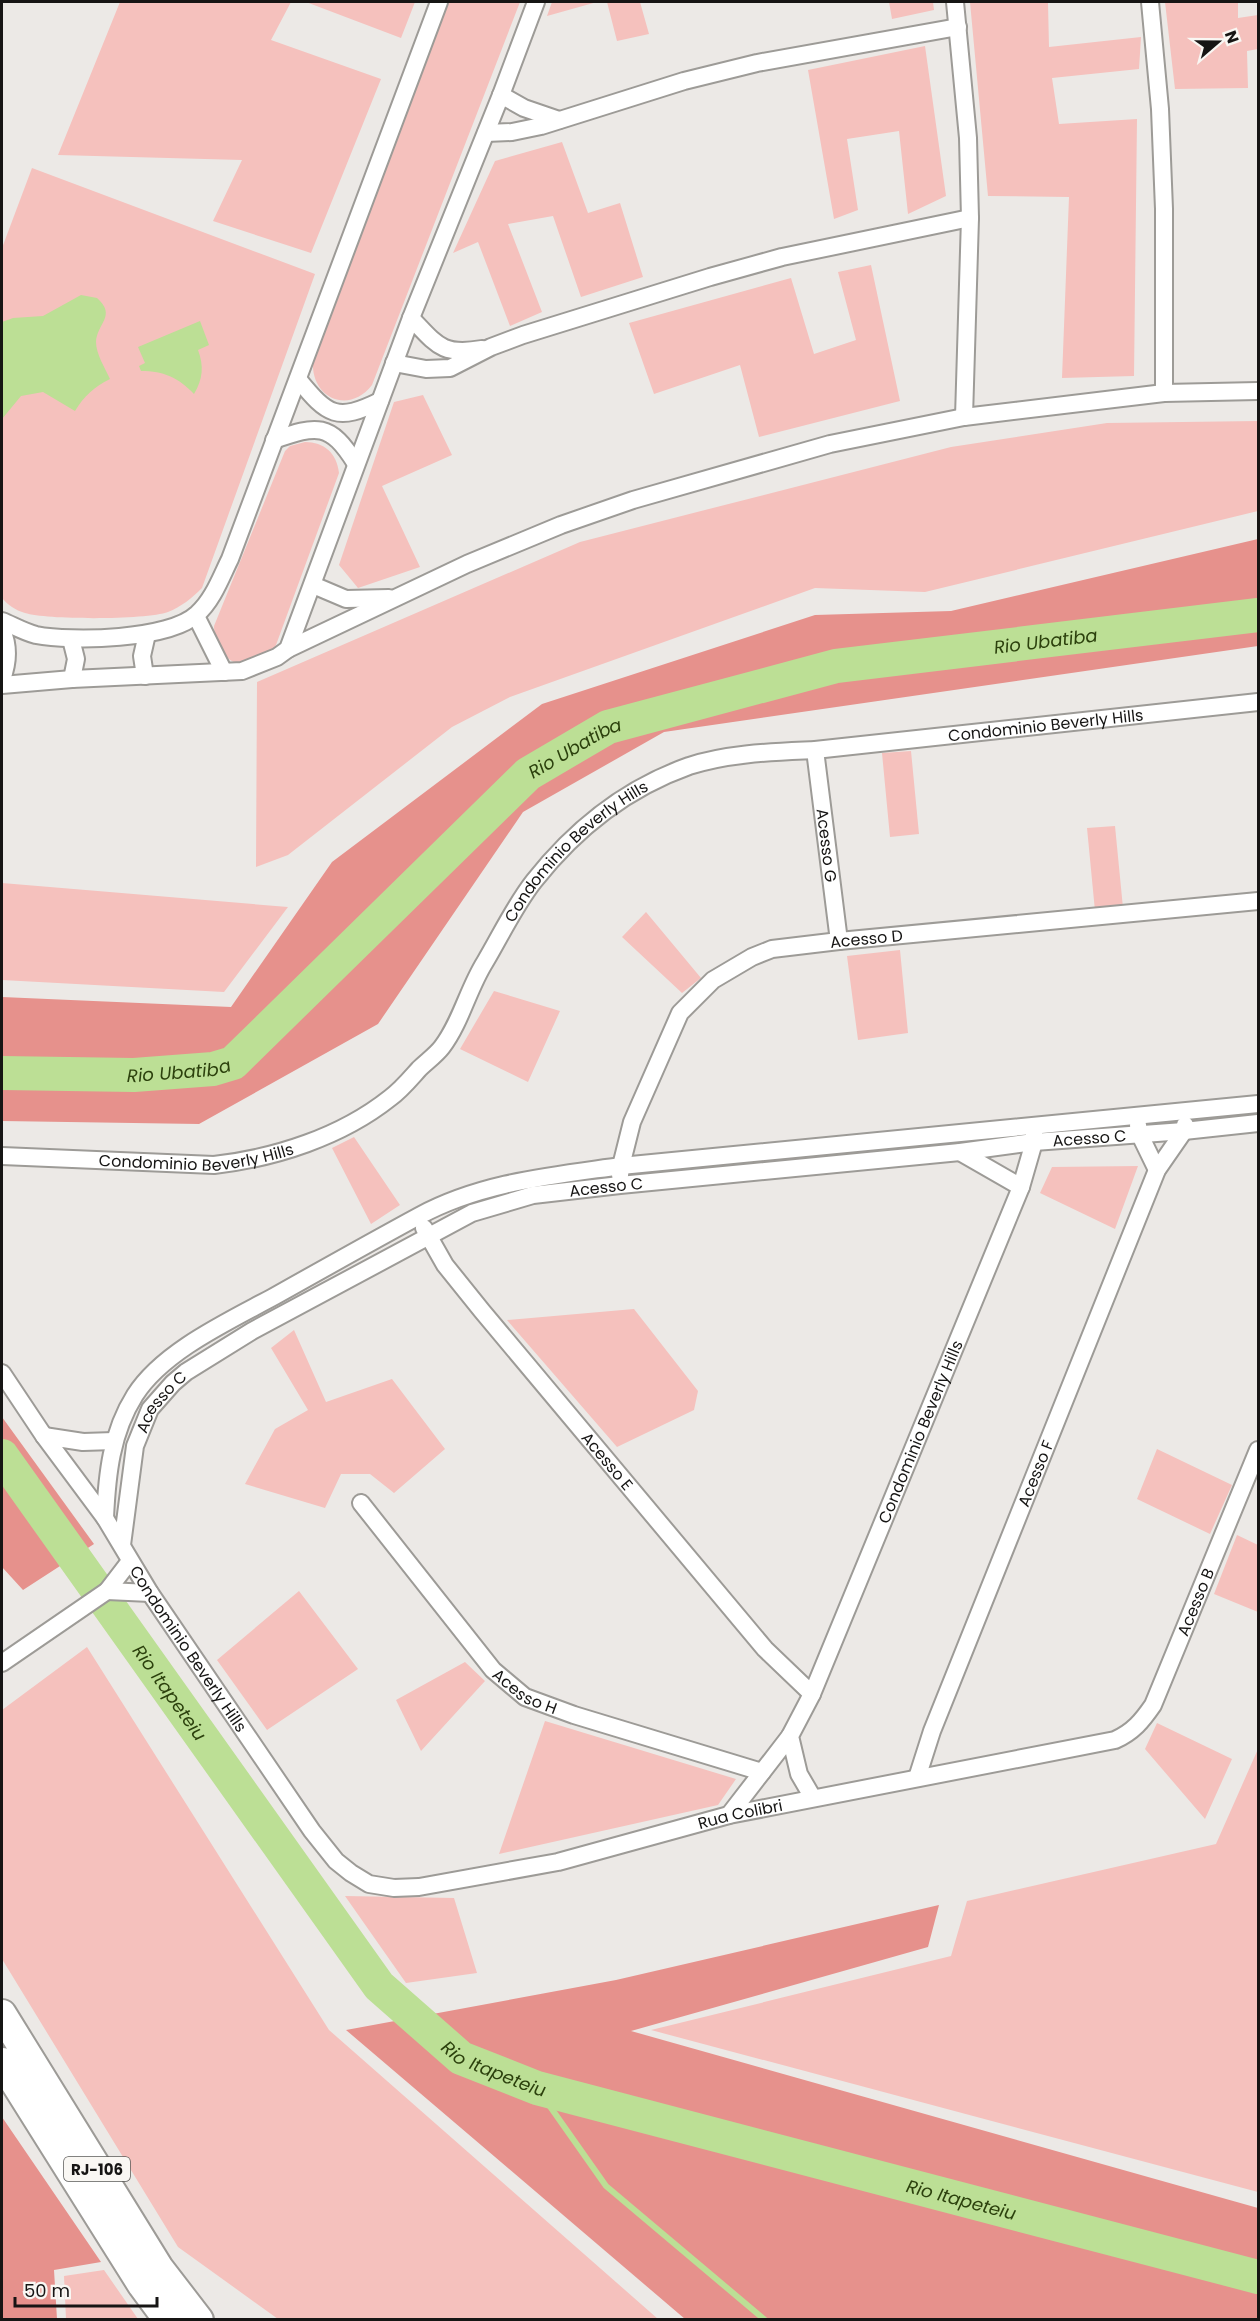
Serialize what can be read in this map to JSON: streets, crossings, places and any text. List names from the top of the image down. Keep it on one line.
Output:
{"streets":{"highway":["RJ-106"],"street":["Condominio Beverly Hills","Acesso G","Acesso D","Acesso C","Acesso E","Acesso F","Acesso B","Acesso H","Rua Colibri"]},"crossings":[["Condominio Beverly Hills","Acesso G"],["Condominio Beverly Hills","Acesso C"],["Condominio Beverly Hills","Acesso E"],["Condominio Beverly Hills","Acesso H"],["Condominio Beverly Hills","Rua Colibri"],["Acesso G","Acesso D"],["Acesso D","Acesso C"],["Acesso C","Acesso E"],["Acesso C","Acesso F"],["Acesso F","Rua Colibri"],["Acesso B","Rua Colibri"]],"water":["Rio Ubatiba","Rio Itapeteiu"],"scale_bar":"50 m","north":"right"}
